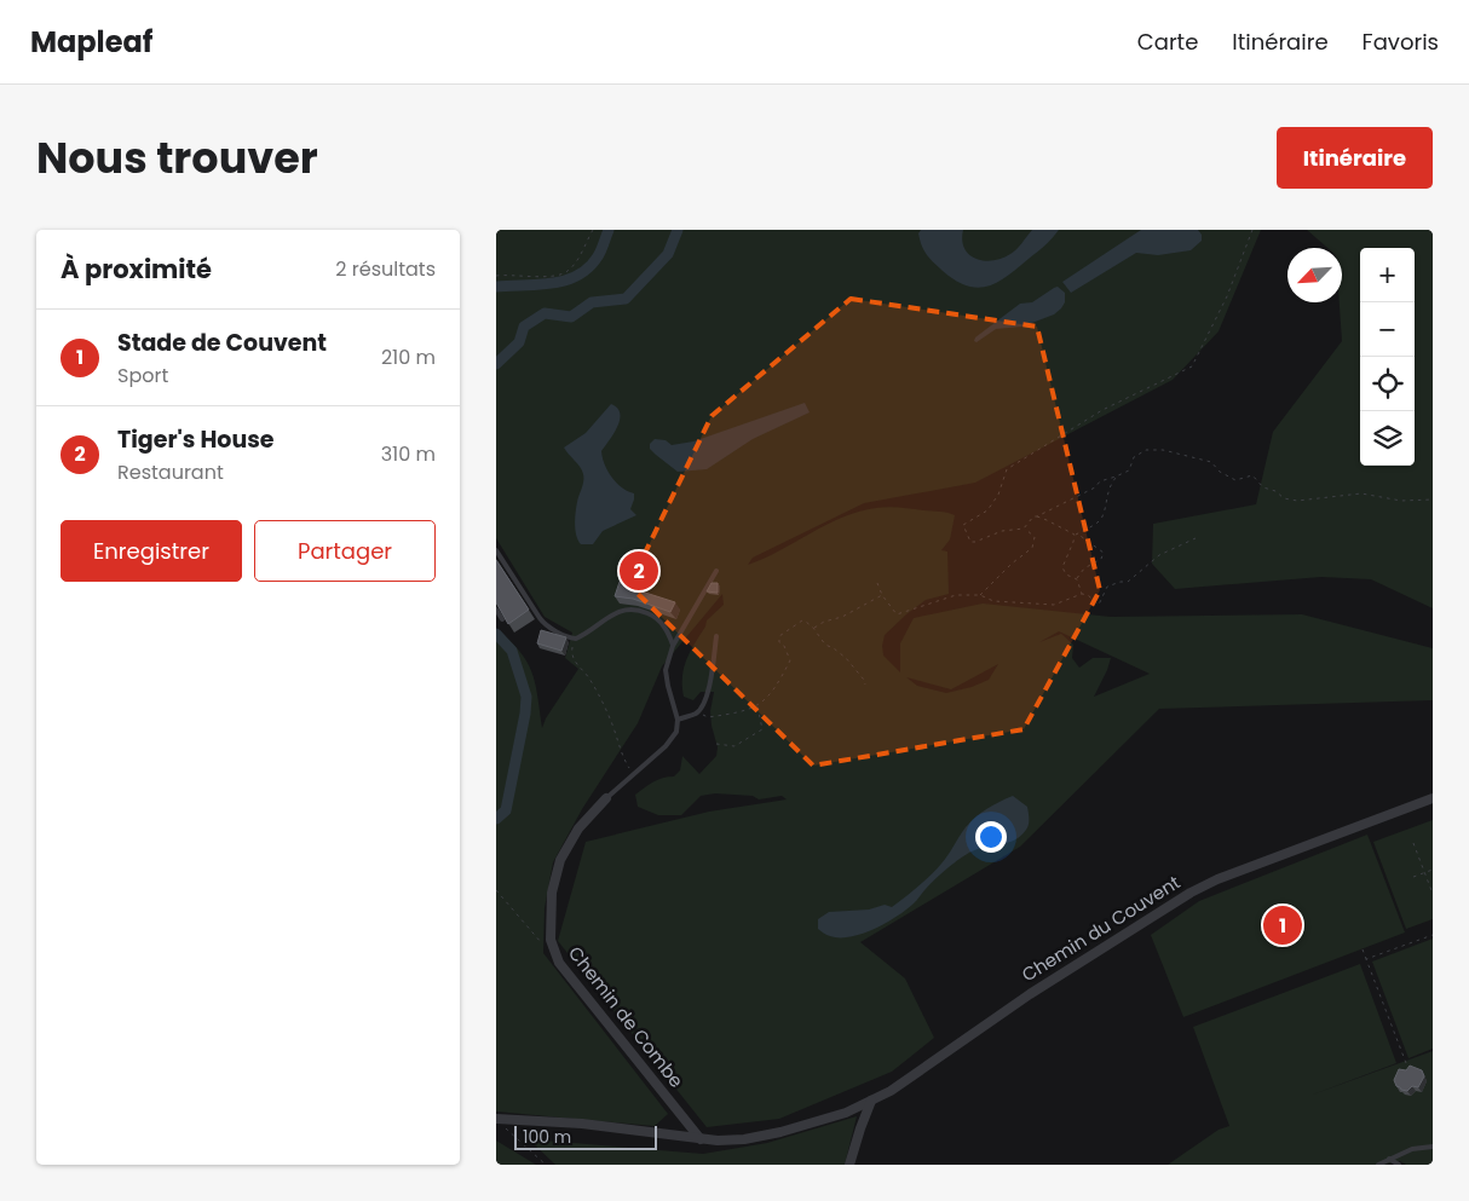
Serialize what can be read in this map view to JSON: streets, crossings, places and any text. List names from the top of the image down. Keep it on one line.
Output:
{"streets":{"street":["Chemin du Couvent","Chemin de Combe"]},"crossings":[["Chemin du Couvent","Chemin de Combe"]],"scale_bar":"100 m","north":"bottom left","page":{"header":"Mapleaf","nav":["Carte","Itinéraire","Favoris"],"title":"Nous trouver","buttons":["Itinéraire",["Enregistrer","Partager"]],"heading":["À proximité","2 résultats"],"map_buttons":["+","−"],"list":[{"mark":"1","name":"Stade de Couvent","note":"Sport","value":"210 m"},{"mark":"2","name":"Tiger's House","note":"Restaurant","value":"310 m"}],"pins":["2","1"],"scale":"100 m"}}
